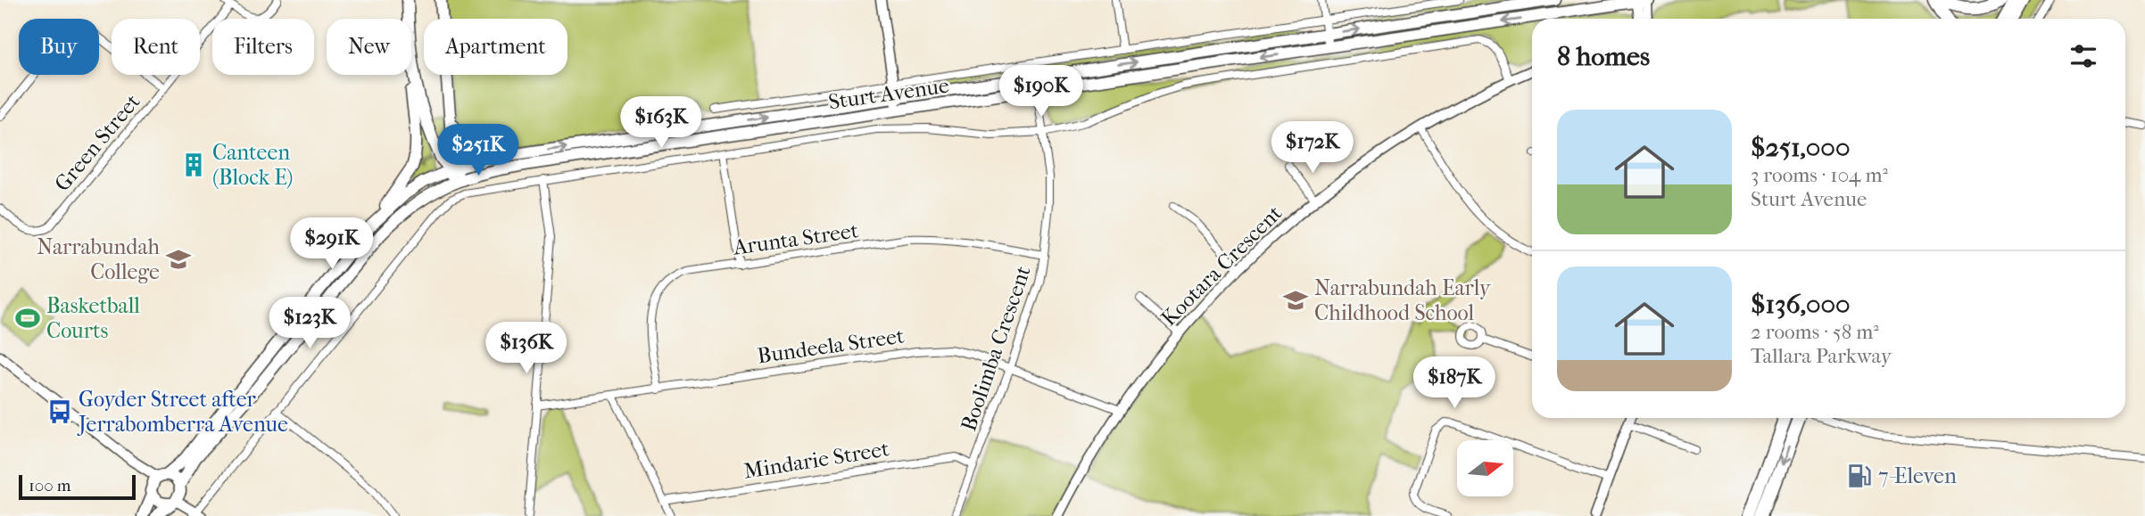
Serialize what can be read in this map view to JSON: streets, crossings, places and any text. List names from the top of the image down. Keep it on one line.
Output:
{"streets":{"main road":["Sturt Avenue"],"street":["Green Street","Arunta Street","Kootara Crescent","Bundeela Street","Boolimba Crescent","Mindarie Street"]},"crossings":[["Sturt Avenue","Kootara Crescent"],["Sturt Avenue","Boolimba Crescent"],["Arunta Street","Bundeela Street"],["Arunta Street","Boolimba Crescent"],["Kootara Crescent","Bundeela Street"],["Bundeela Street","Boolimba Crescent"],["Boolimba Crescent","Mindarie Street"]],"places":{"building":["Canteen (Block E)"],"school or university":["Narrabundah College","Narrabundah Early Childhood School"],"sports":["Basketball Courts"],"bus stop":["Goyder Street after Jerrabomberra Avenue"],"fuel station":["7-Eleven"]},"scale_bar":"100 m","north":"right","page":{"chip":["Buy","Rent","Filters","New","Apartment"],"heading":"8 homes","price":["$190K","$163K","$172K","$251K","$291K","$123K","$136K","$187K"],"list":[{"name":"$251,000","note":"3 rooms · 104 m² · Sturt Avenue"},{"name":"$136,000","note":"2 rooms · 58 m² · Tallara Parkway"}],"scale":"100 m"}}
